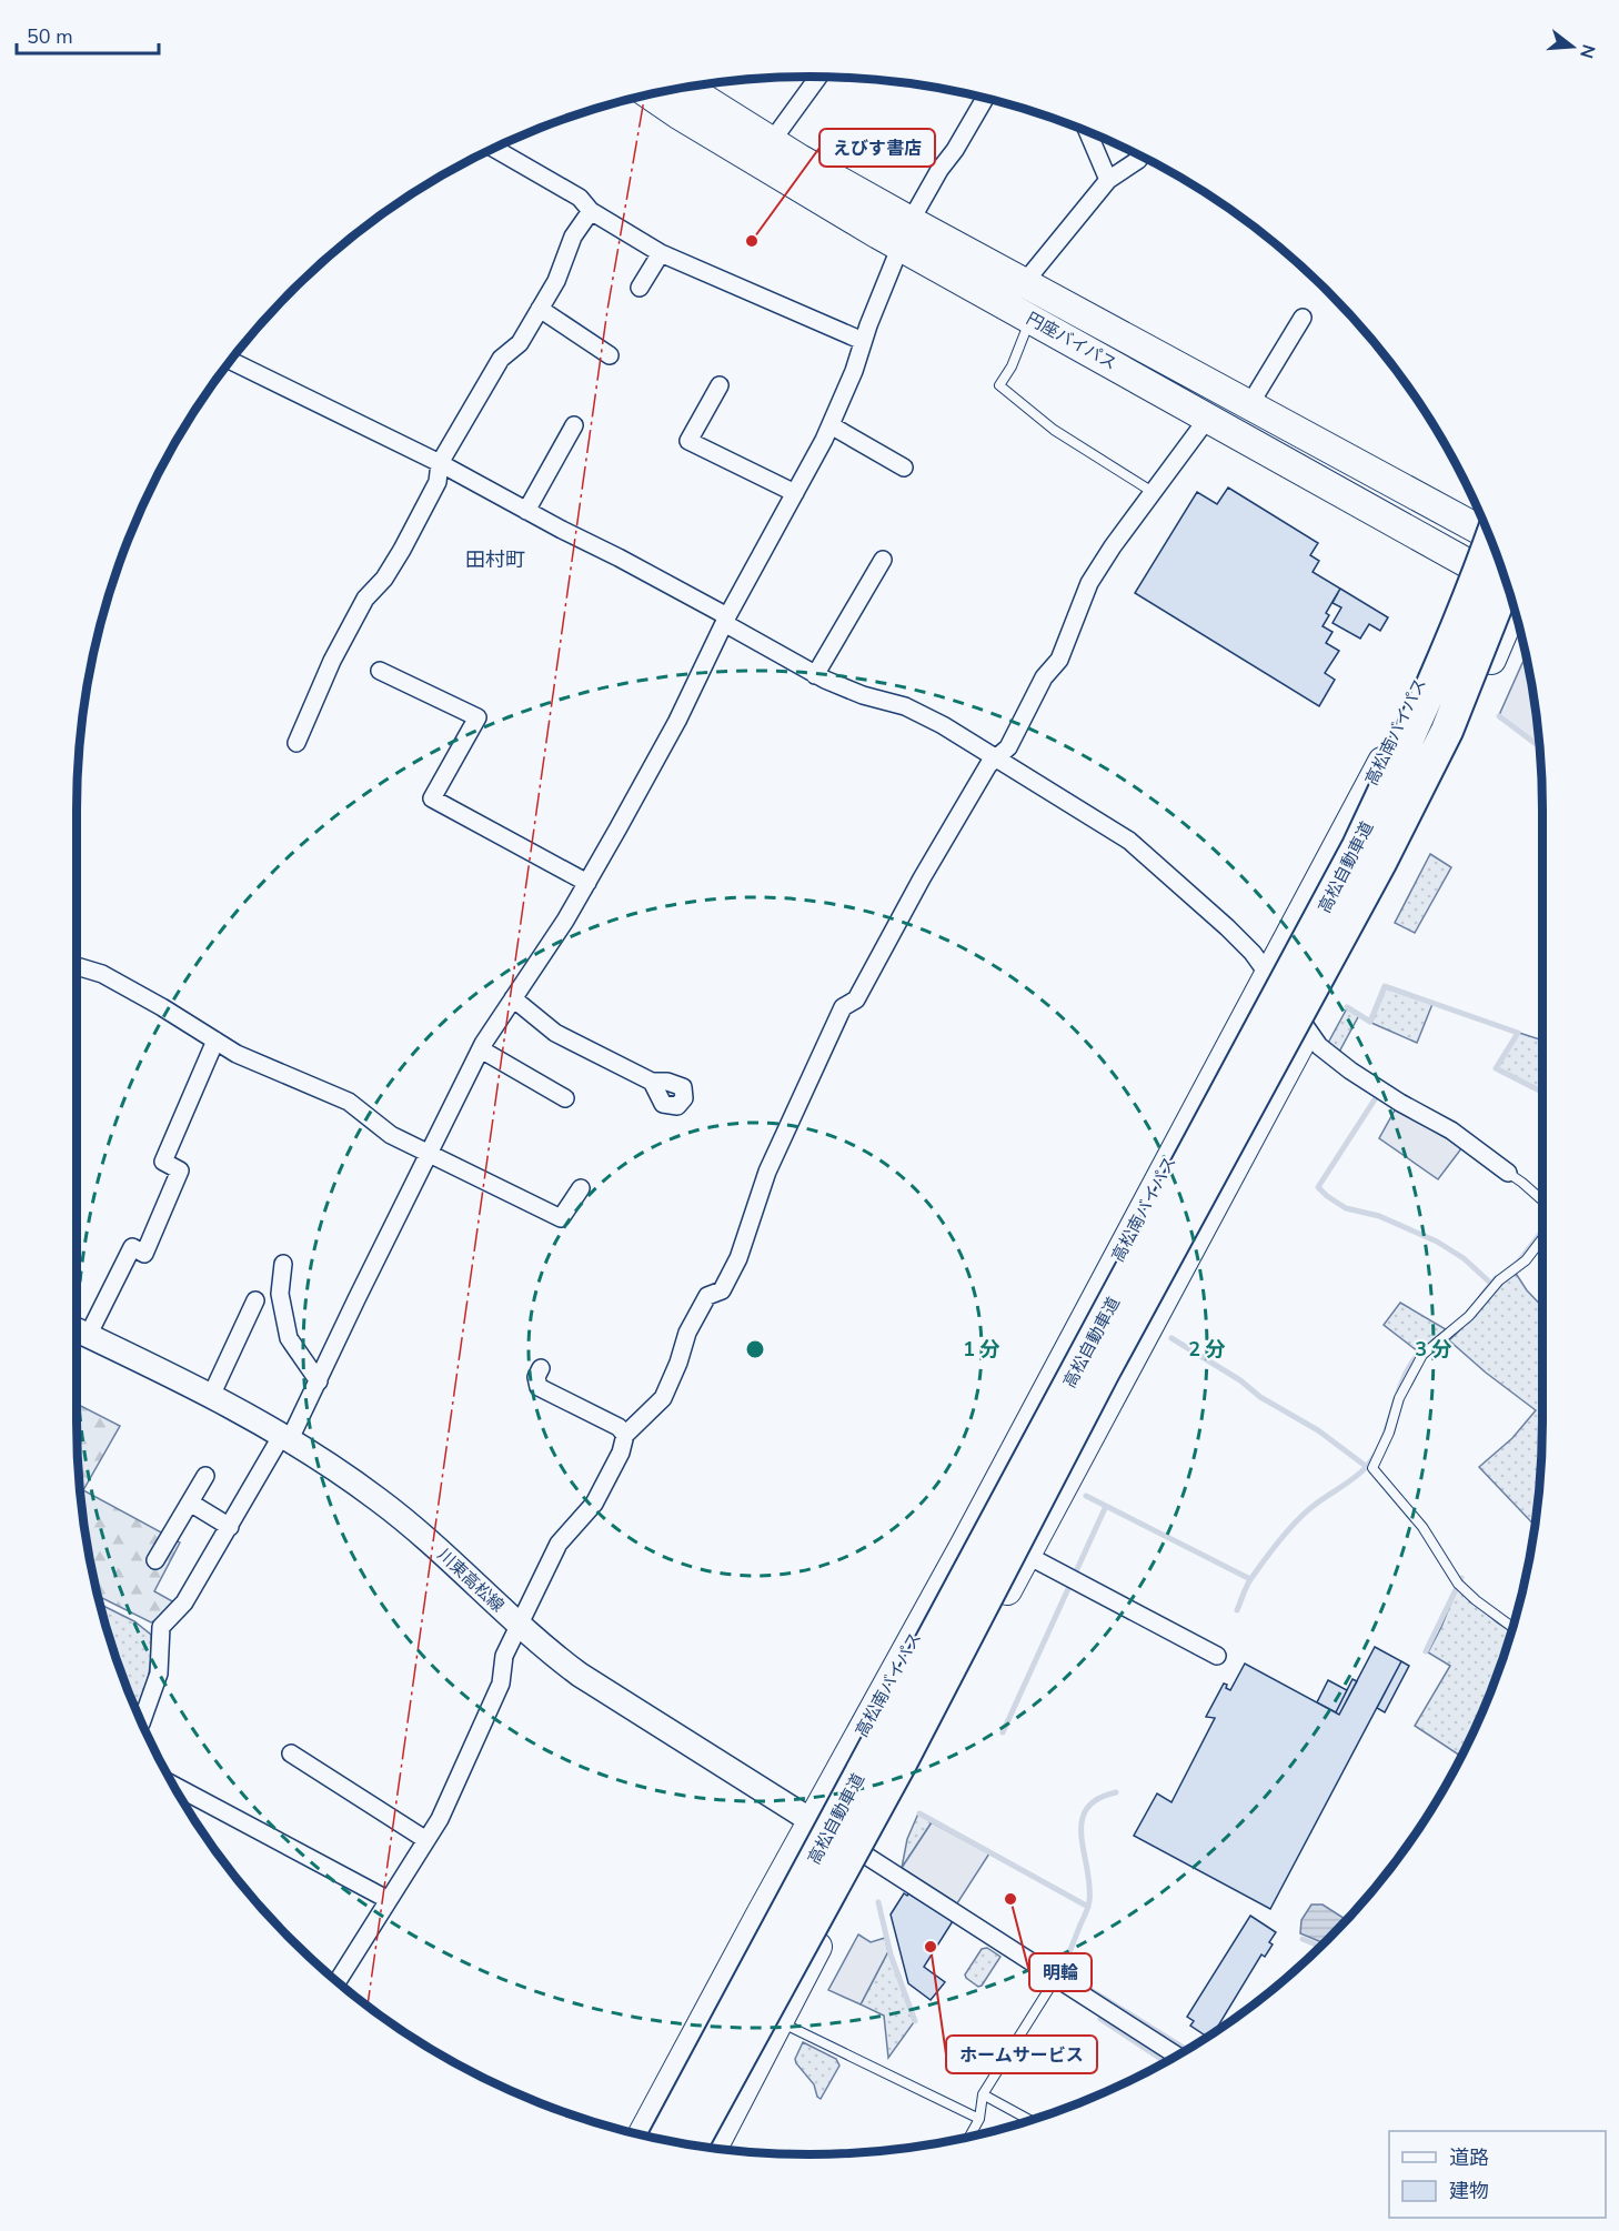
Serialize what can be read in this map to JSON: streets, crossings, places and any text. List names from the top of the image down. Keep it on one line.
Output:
{"streets":{"highway":["円座バイパス","高松南バイパス","高松自動車道"],"main road":["川東高松線"]},"crossings":[["円座バイパス","高松南バイパス"],["高松南バイパス","川東高松線"]],"districts":["田村町"],"places":["えびす書店","明輪","ホームサービス"],"legend":["道路","建物"],"scale_bar":"50 m","north":"right","rings":["1 分","2 分","3 分"]}
